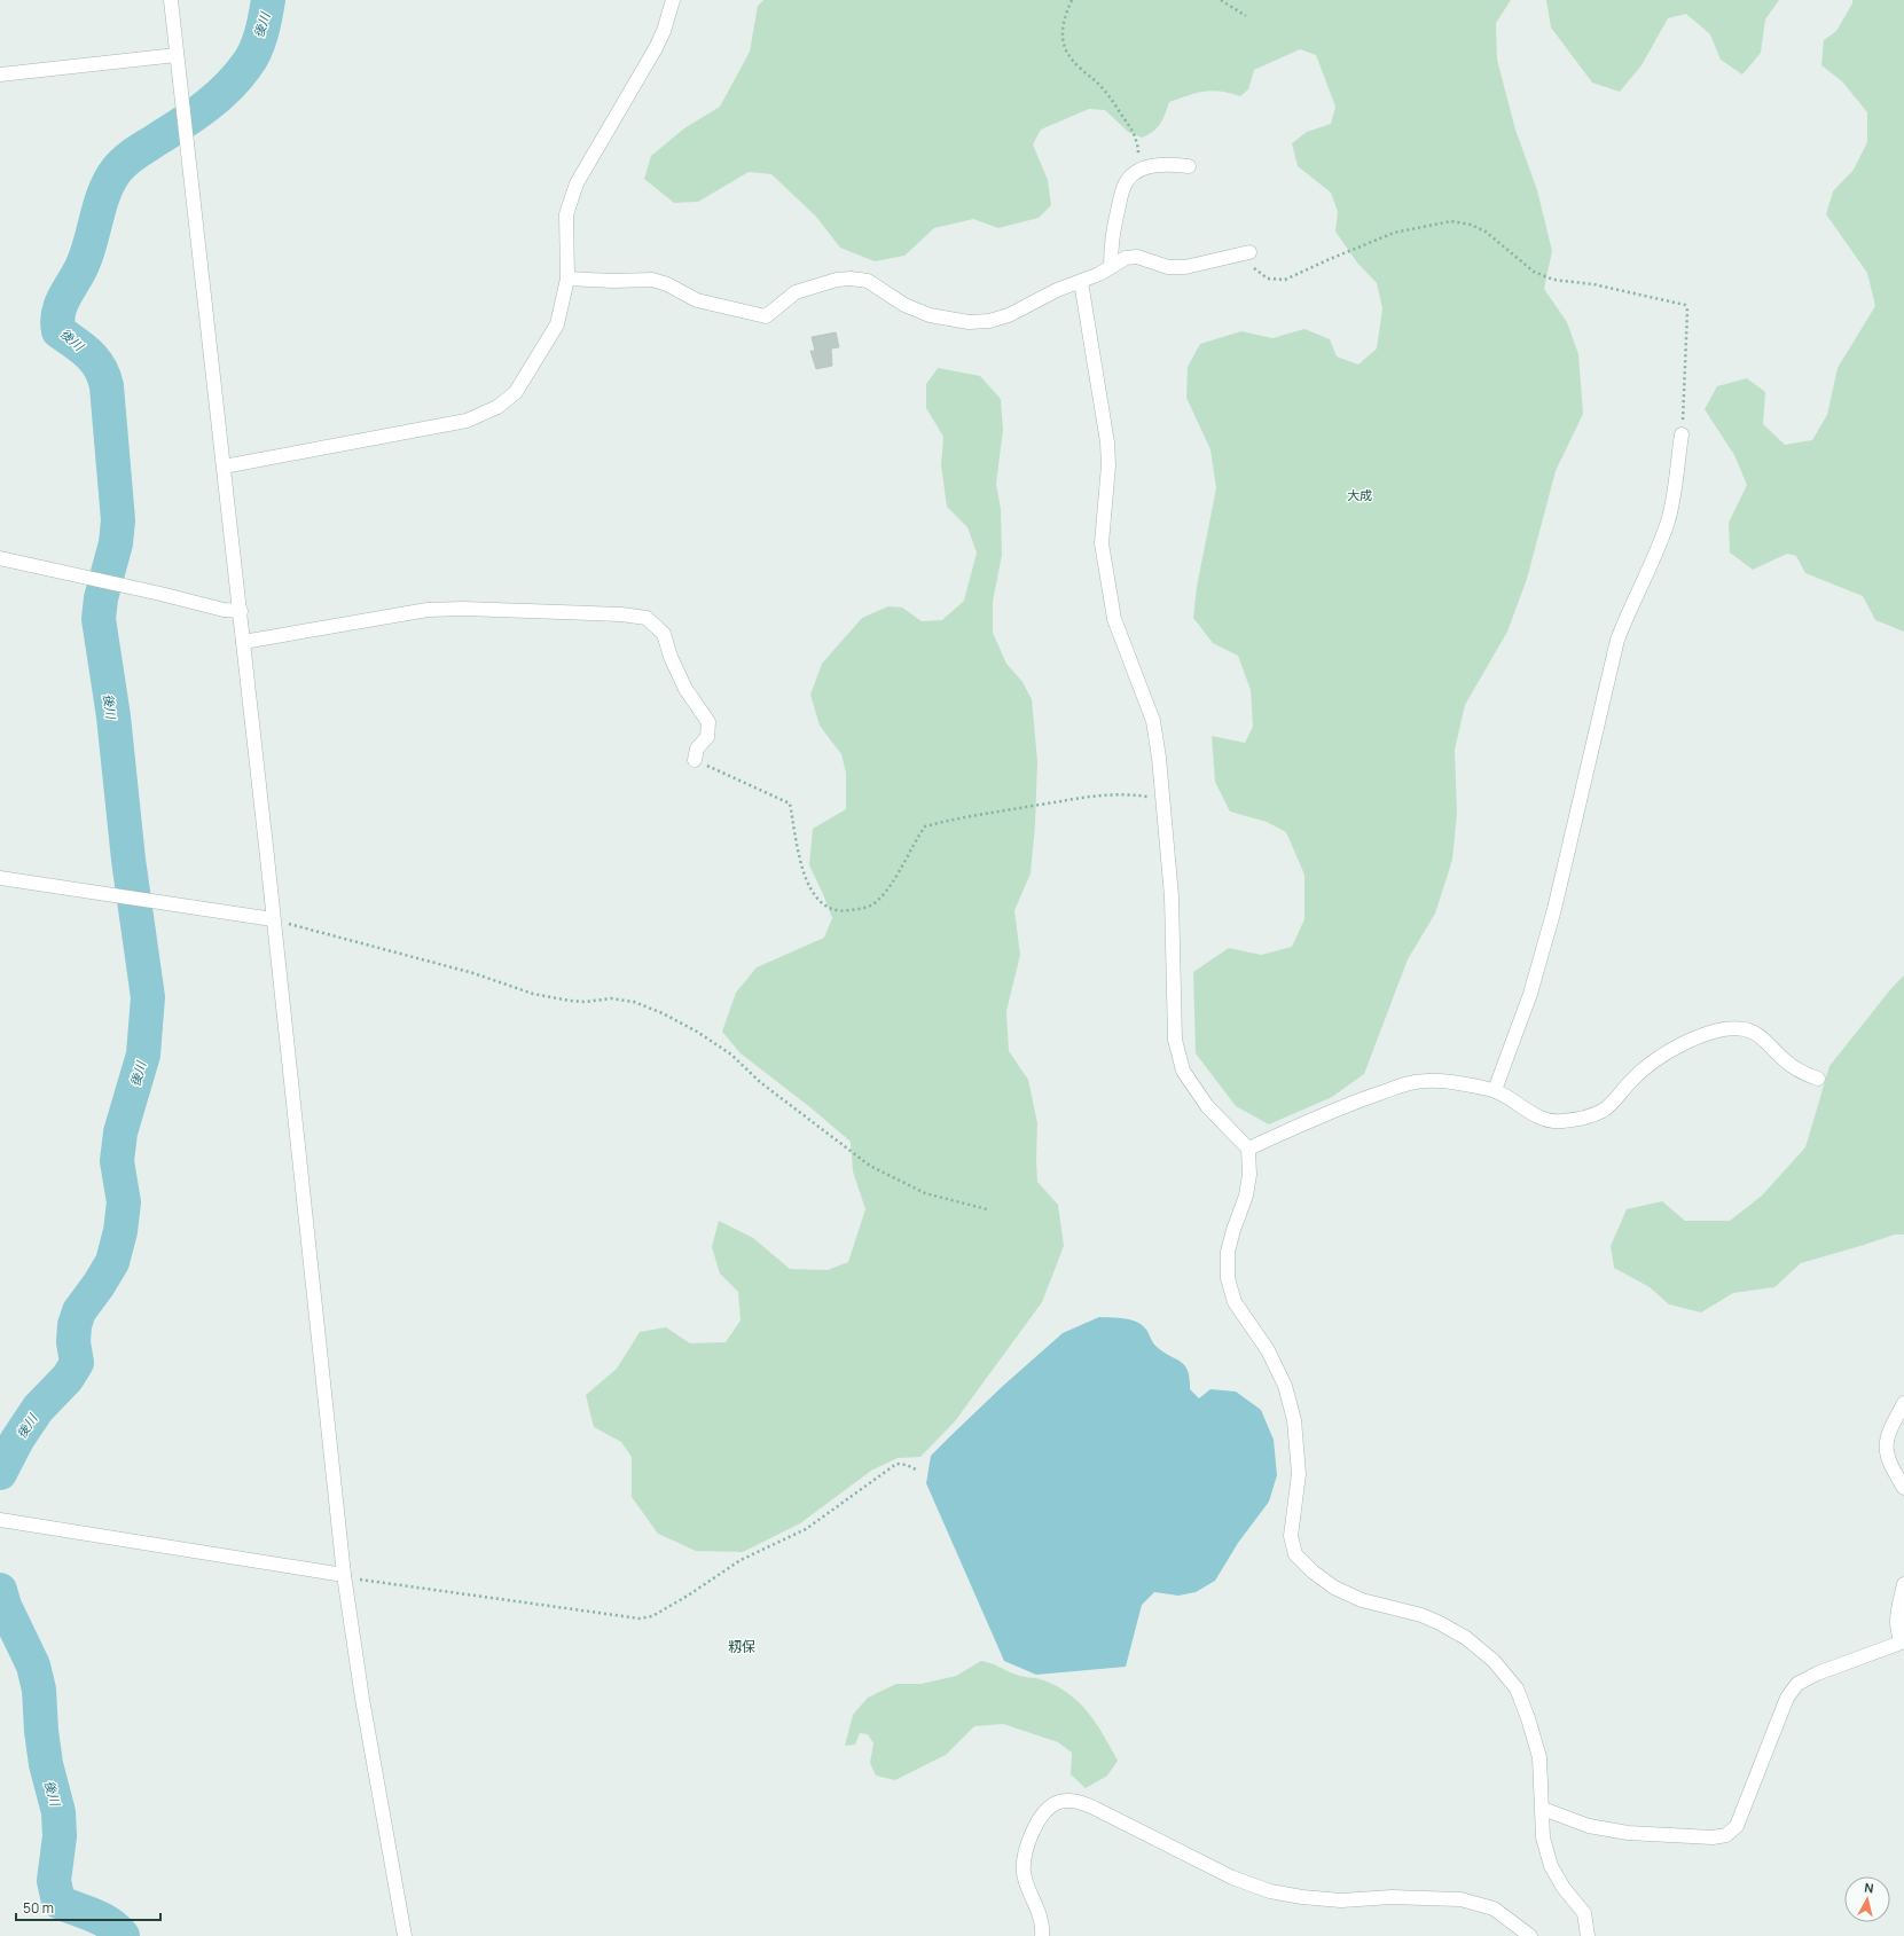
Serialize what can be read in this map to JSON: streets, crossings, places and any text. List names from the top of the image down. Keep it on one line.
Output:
{"districts":["大成","籾保"],"water":["後川"],"scale_bar":"50 m","north":"top"}
